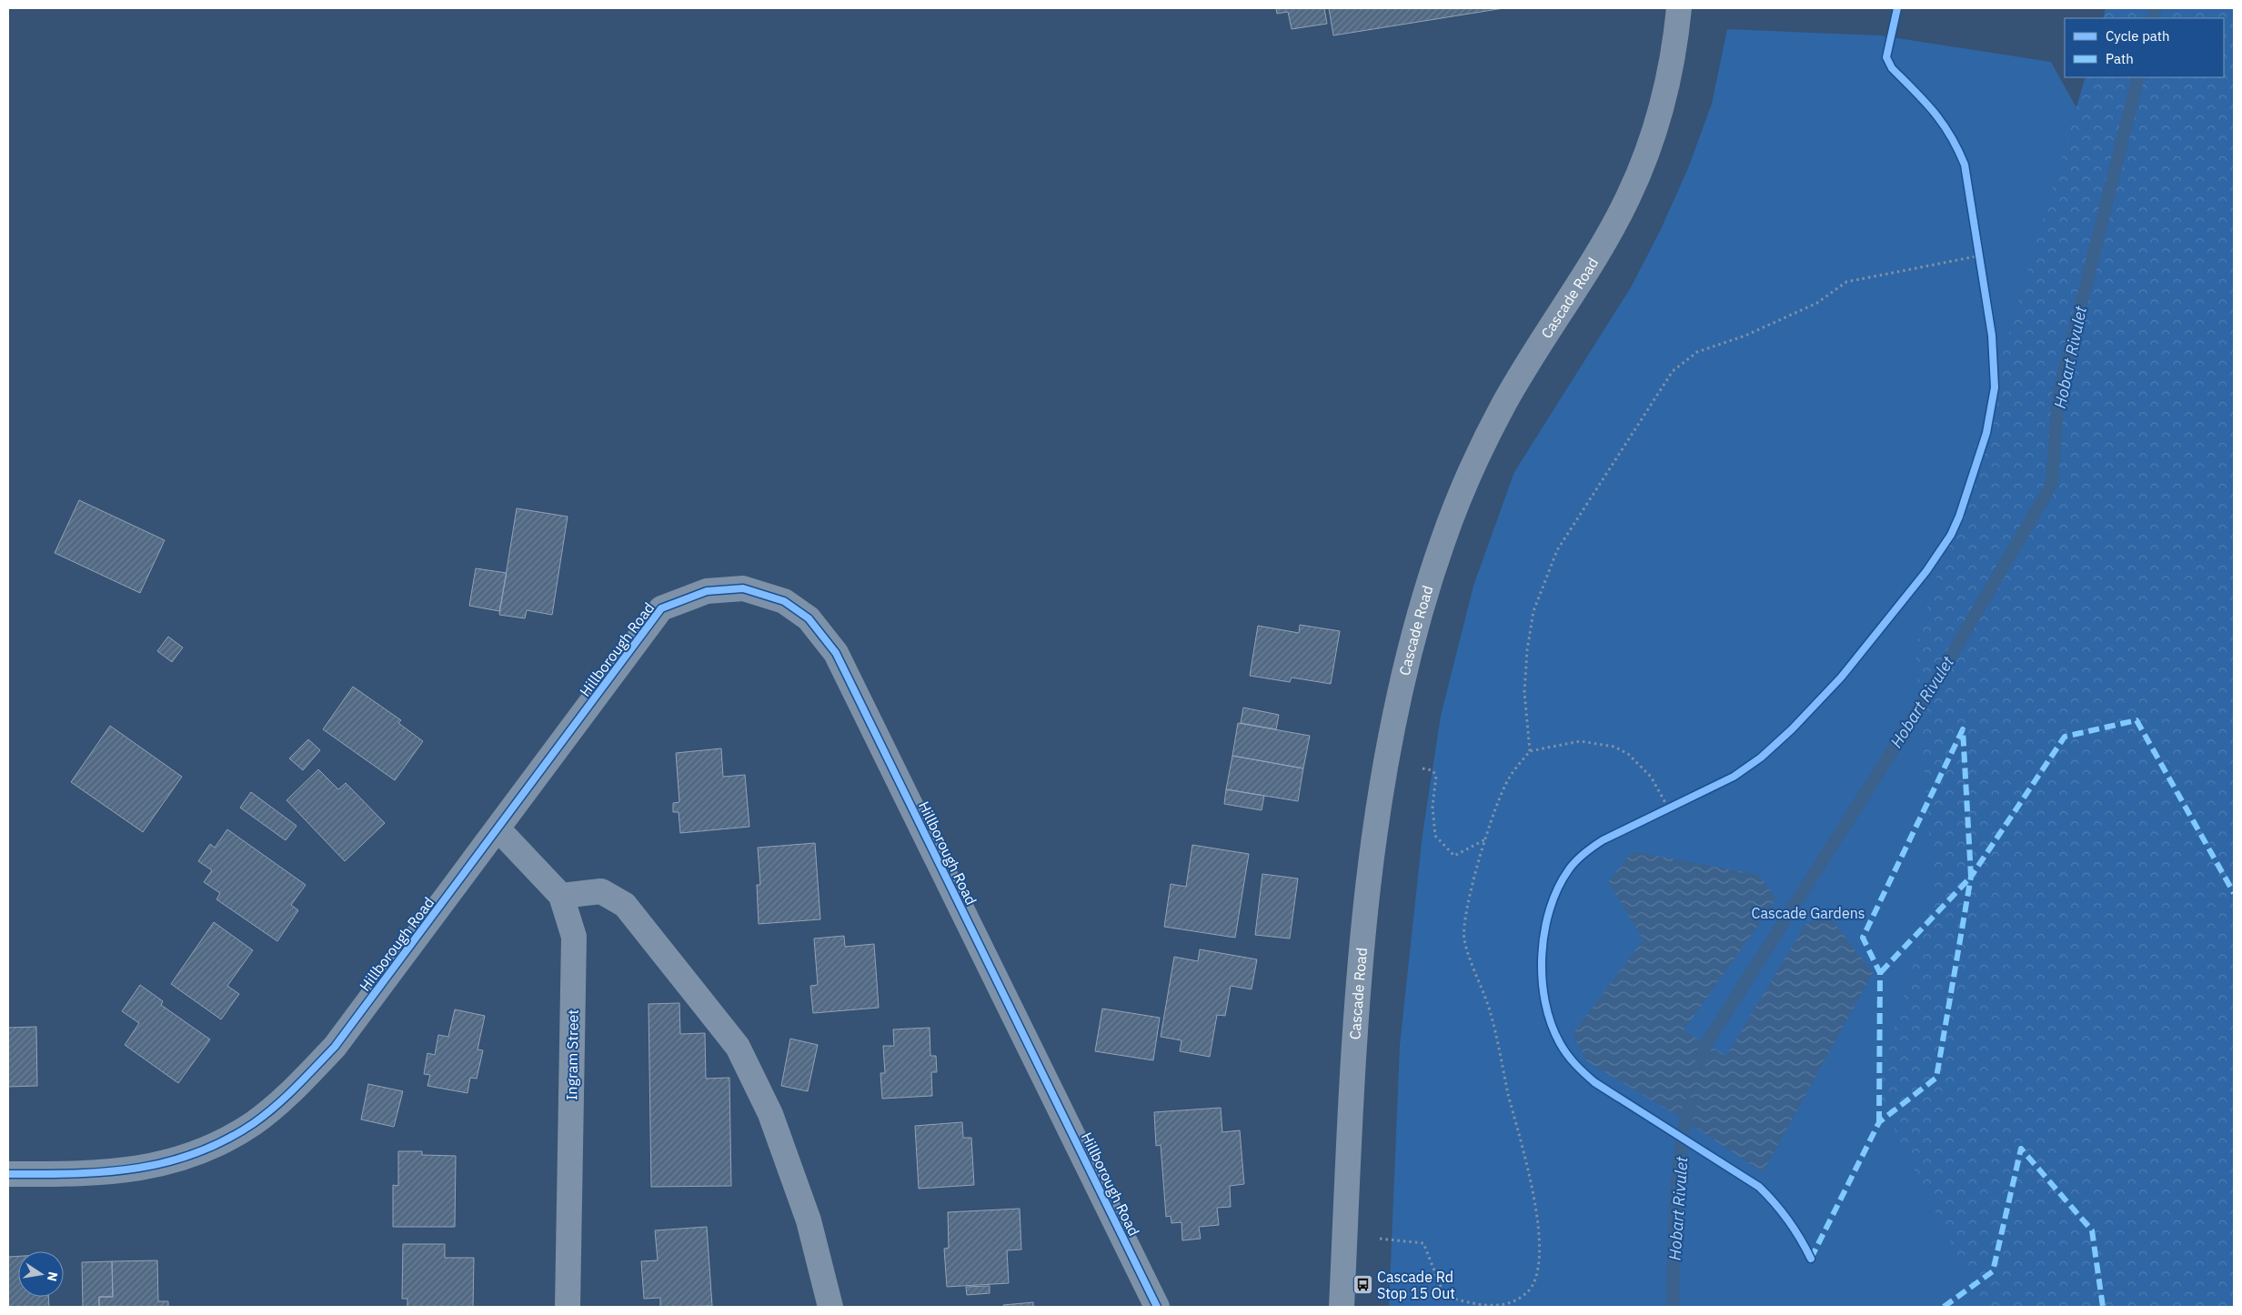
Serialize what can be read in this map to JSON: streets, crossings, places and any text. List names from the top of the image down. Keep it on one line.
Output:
{"streets":{"street":["Cascade Road","Hillborough Road","Ingram Street"]},"crossings":[["Hillborough Road","Ingram Street"]],"water":["Hobart Rivulet"],"parks":["Cascade Gardens"],"places":{"bus stop":["Cascade Rd Stop 15 Out"]},"legend":["Cycle path","Path"],"north":"right"}
